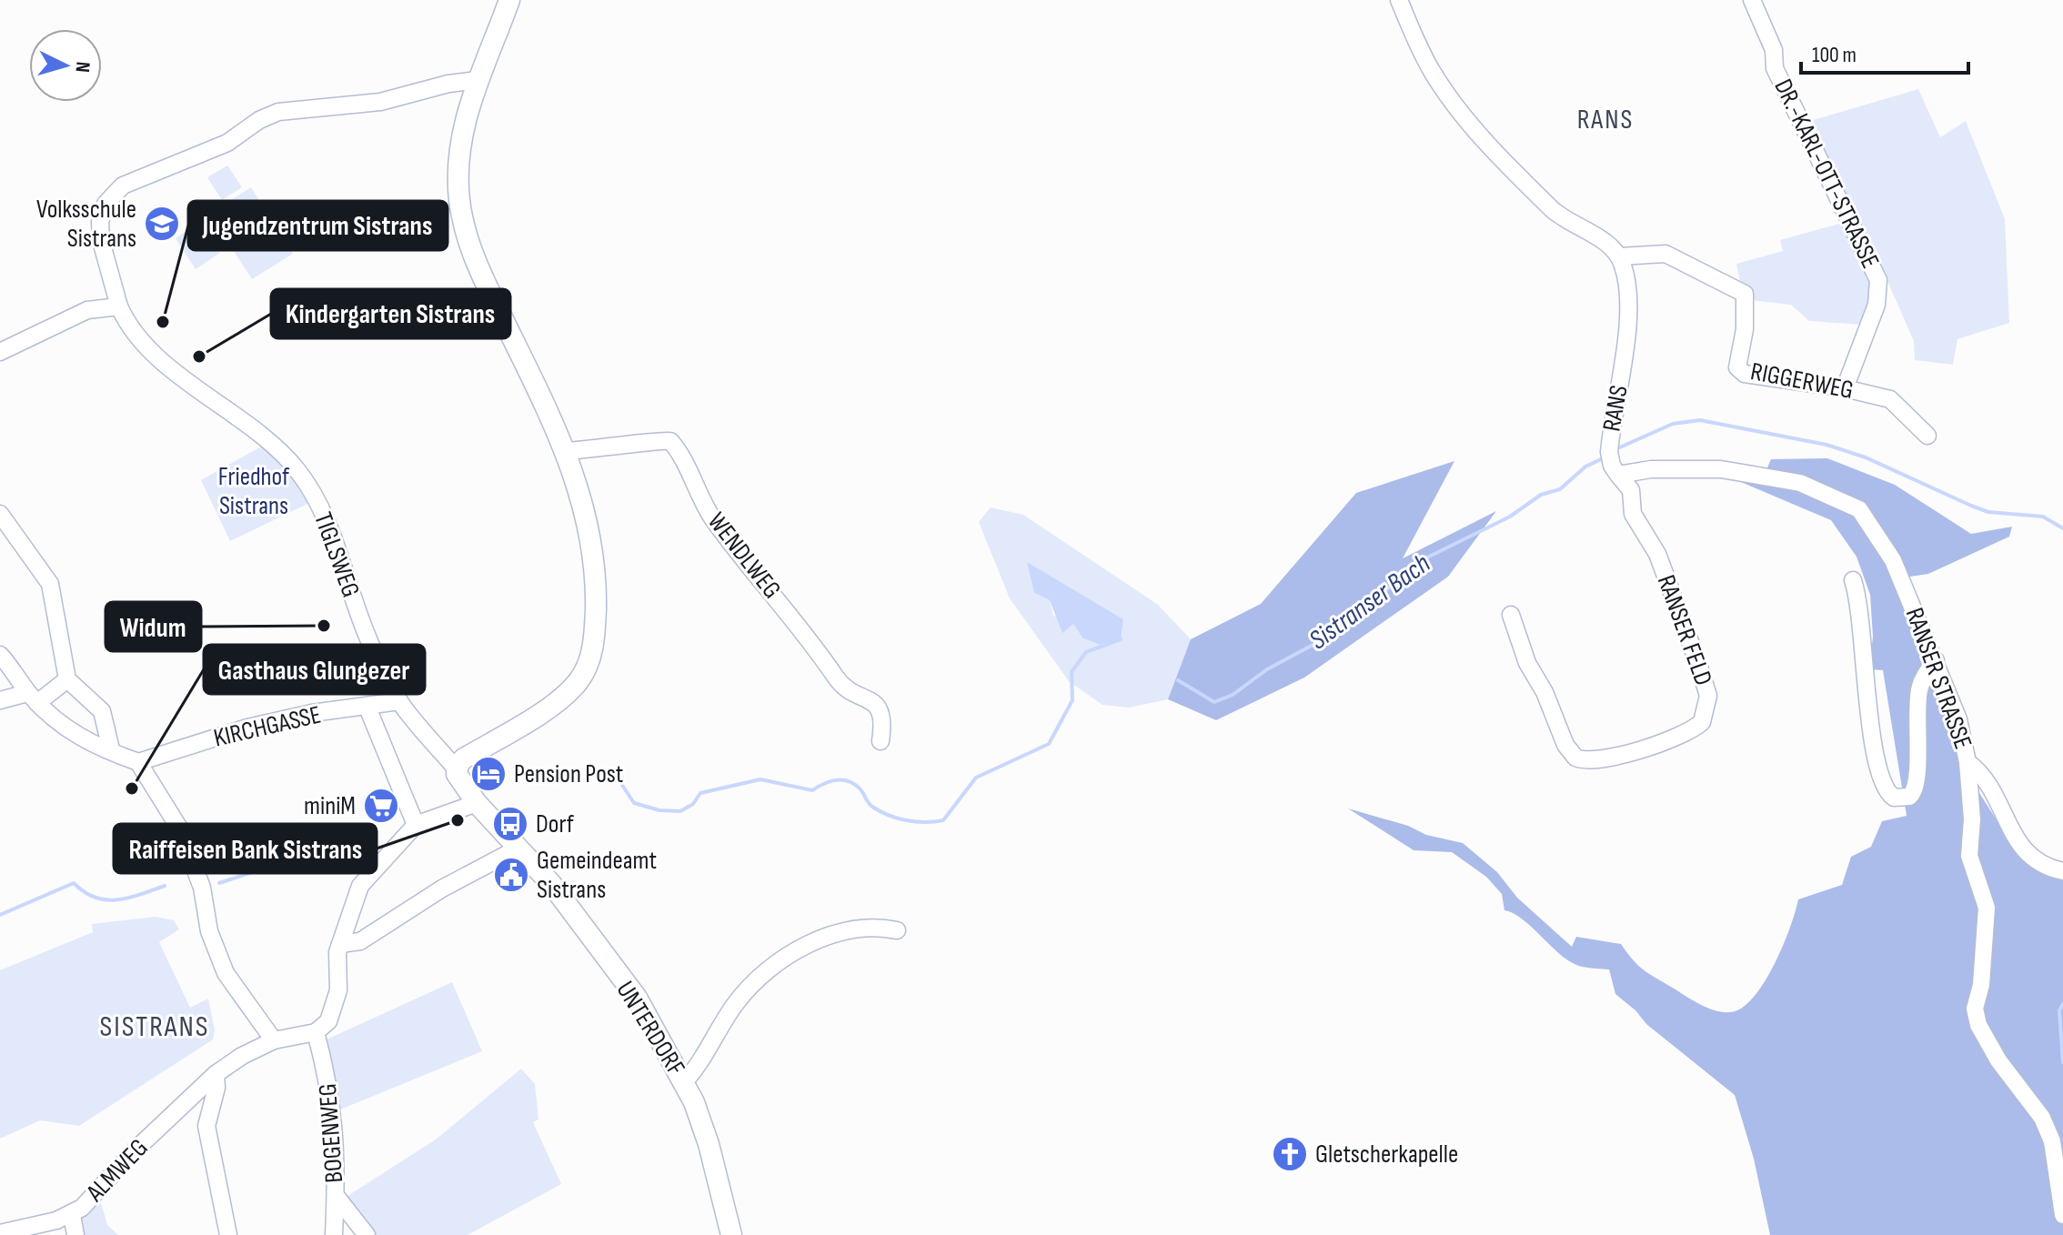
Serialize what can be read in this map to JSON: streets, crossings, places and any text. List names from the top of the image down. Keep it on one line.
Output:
{"streets":{"main road":["UNTERDORF"],"street":["DR.-KARL-OTT-STRASSE","RIGGERWEG","RANS","TIGLSWEG","WENDLWEG","RANSER FELD","RANSER STRASSE","KIRCHGASSE","BOGENWEG","ALMWEG"]},"crossings":[["DR.-KARL-OTT-STRASSE","RIGGERWEG"],["RIGGERWEG","RANS"],["RANS","RANSER FELD"],["RANS","RANSER STRASSE"],["TIGLSWEG","KIRCHGASSE"],["TIGLSWEG","UNTERDORF"],["RANSER FELD","RANSER STRASSE"],["BOGENWEG","ALMWEG"]],"districts":["RANS","SISTRANS"],"water":["Sistranser Bach"],"parks":["Friedhof Sistrans"],"places":{"school or university":["Volksschule Sistrans"],"other":["Jugendzentrum Sistrans","Kindergarten Sistrans","Widum","Gasthaus Glungezer","Raiffeisen Bank Sistrans"],"hotel":["Pension Post"],"supermarket":["miniM"],"bus stop":["Dorf"],"public building":["Gemeindeamt Sistrans"],"church":["Gletscherkapelle"]},"scale_bar":"100 m","north":"right"}
